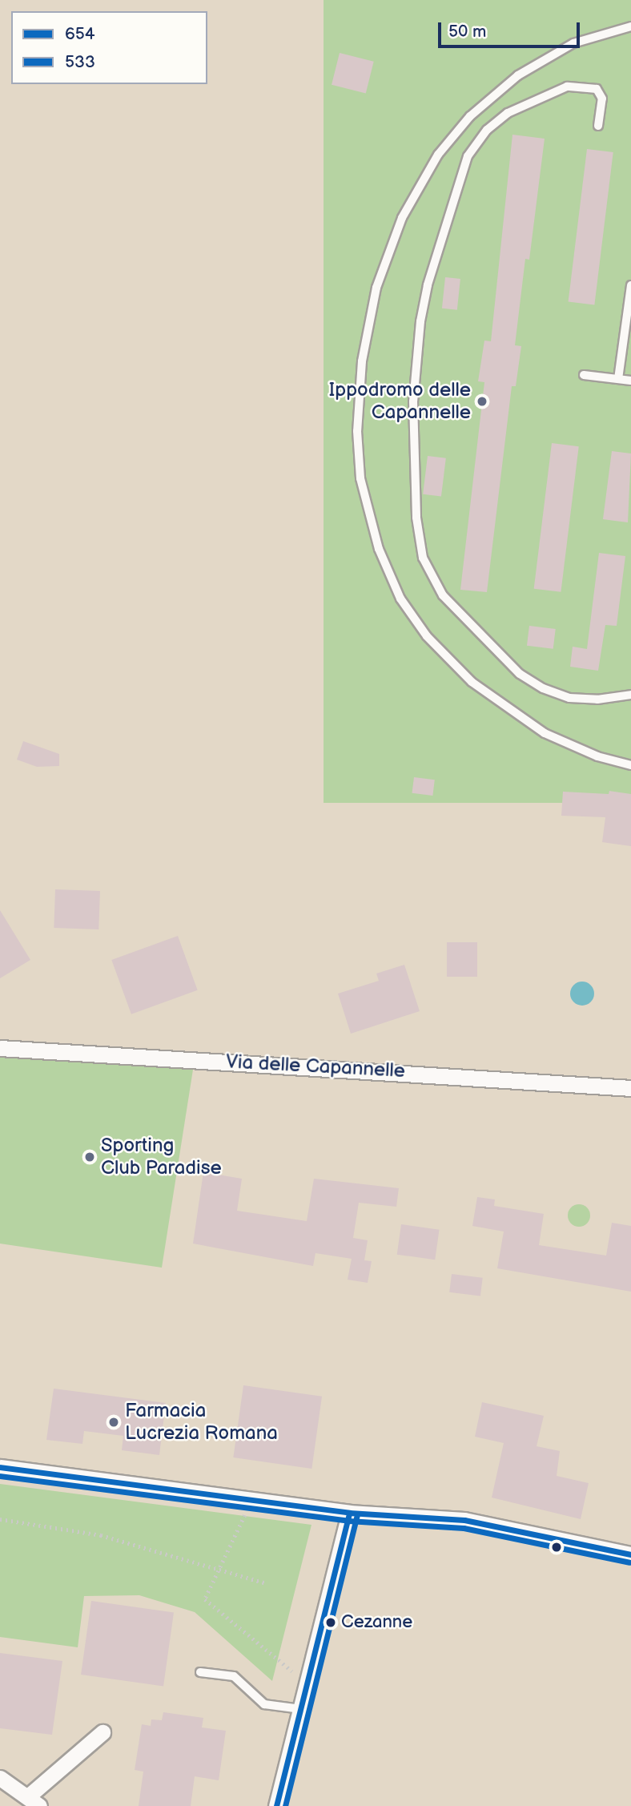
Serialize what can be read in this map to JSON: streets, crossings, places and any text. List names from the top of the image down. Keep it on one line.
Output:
{"streets":{"street":["Via delle Capannelle"]},"places":["Ippodromo delle Capannelle","Sporting Club Paradise","Farmacia Lucrezia Romana","Cezanne"],"lines":["transit line 654","transit line 533"],"legend":["654","533"],"scale_bar":"50 m"}
